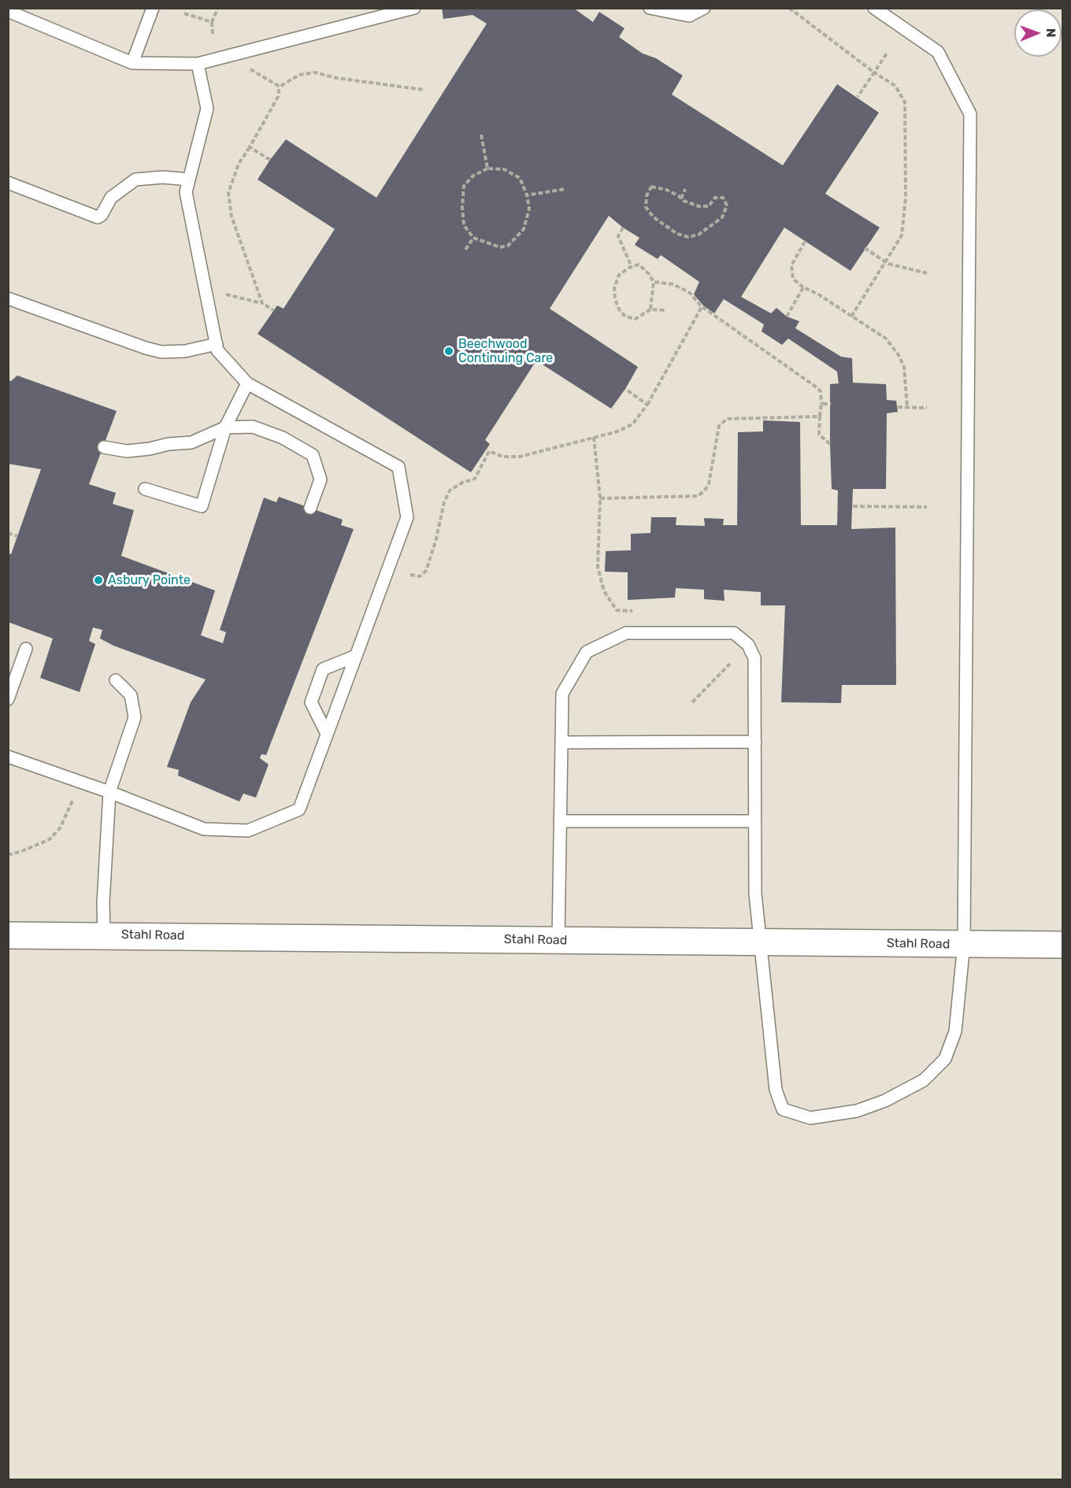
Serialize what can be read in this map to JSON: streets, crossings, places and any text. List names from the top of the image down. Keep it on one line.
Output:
{"streets":{"street":["Stahl Road"]},"places":["Beechwood Continuing Care","Asbury Pointe"],"north":"right"}
